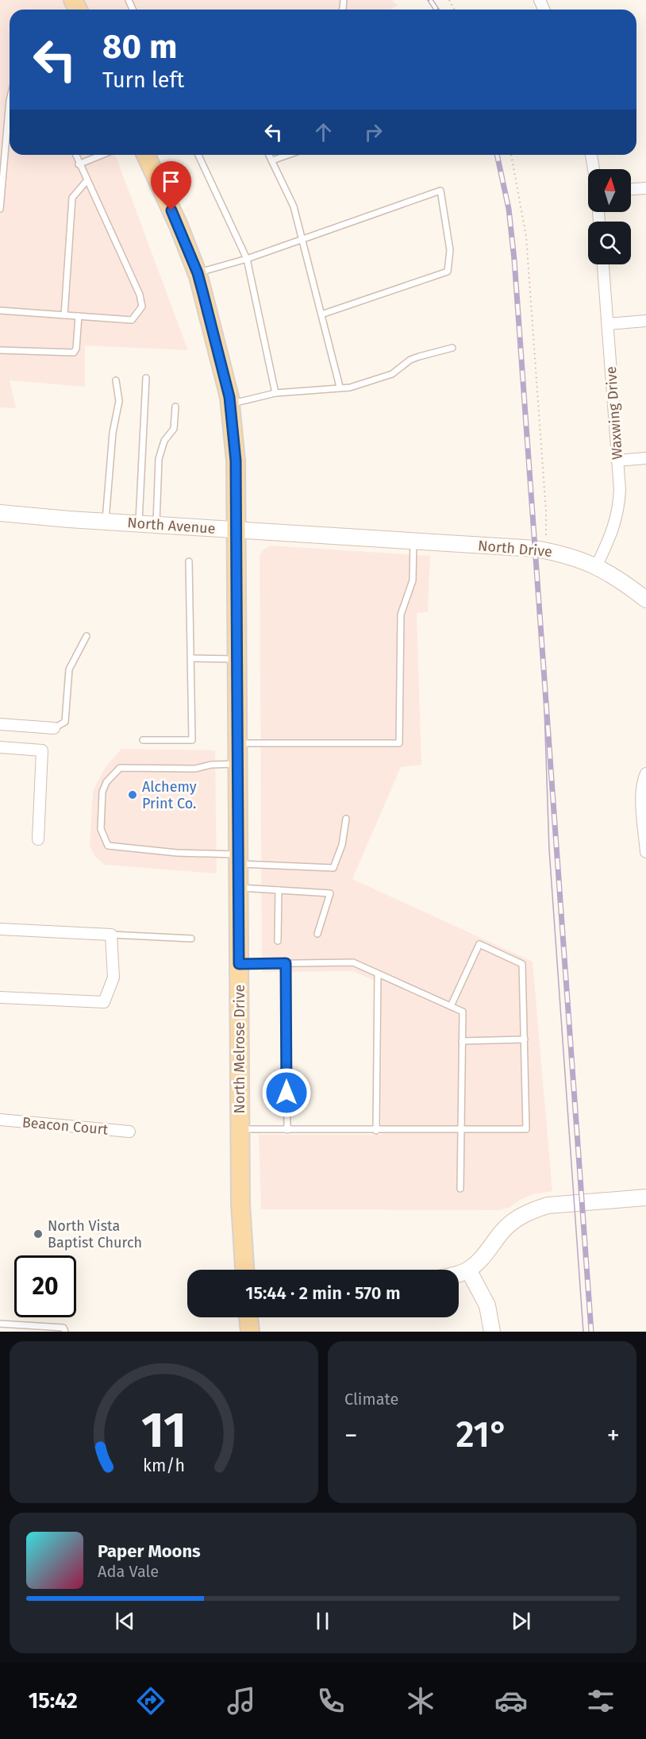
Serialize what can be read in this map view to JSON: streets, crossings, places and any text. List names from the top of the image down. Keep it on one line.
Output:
{"streets":{"main road":["North Avenue","North Drive","North Melrose Drive"],"street":["Waxwing Drive","Beacon Court"]},"crossings":[["Waxwing Drive","North Drive"],["North Avenue","North Drive"],["North Avenue","North Melrose Drive"]],"places":["Alchemy Print Co.","North Vista Baptist Church"],"north":"top","page":{"turn":["80 m","Turn left"],"limit":"20","trip":"15:44 · 2 min · 570 m","tile":"Climate","heat":["−","21°","+"],"song":["Paper Moons","Ada Vale"],"tabs":"15:42","gauge":["11","km/h"]}}
